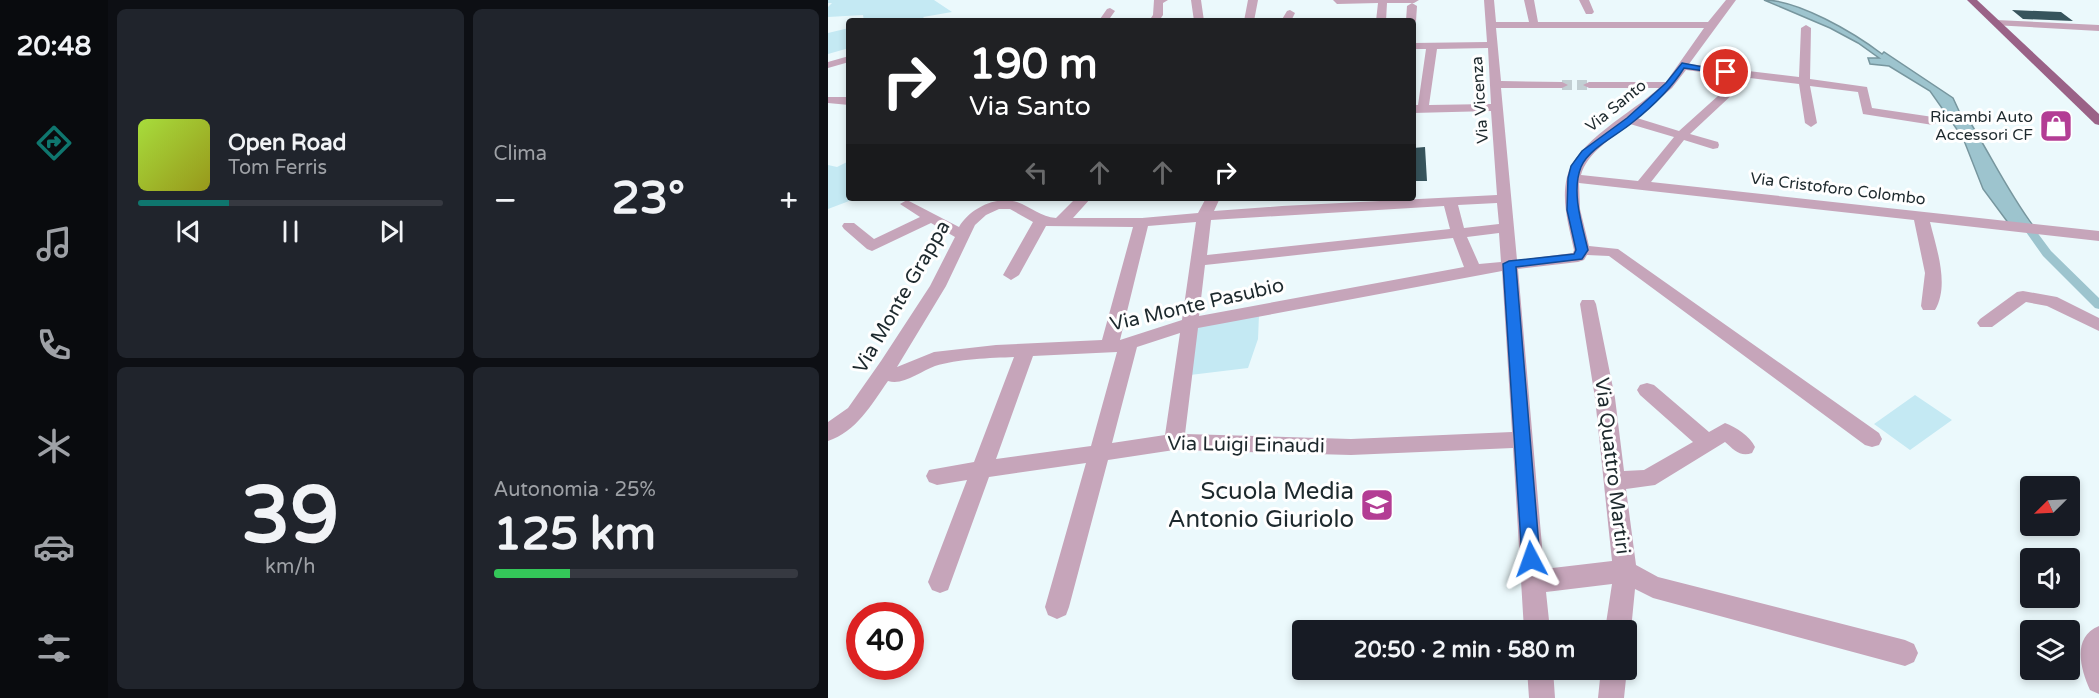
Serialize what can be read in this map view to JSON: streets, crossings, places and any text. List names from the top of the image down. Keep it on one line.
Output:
{"streets":{"street":["Via Vicenza","Via Santo","Via Cristoforo Colombo","Via Monte Grappa","Via Monte Pasubio","Via Luigi Einaudi","Via Quattro Martiri"]},"crossings":[["Via Vicenza","Via Monte Pasubio"],["Via Santo","Via Cristoforo Colombo"]],"places":{"shop":["Ricambi Auto Accessori CF"],"school or university":["Scuola Media Antonio Giuriolo"]},"north":"bottom left","page":{"tabs":"20:48","tile":["Clima",["39","km/h"],["Autonomia · 25%","125 km"]],"turn":["190 m","Via Santo"],"song":["Open Road","Tom Ferris"],"heat":["−","23°","+"],"limit":"40","trip":"20:50 · 2 min · 580 m"}}
